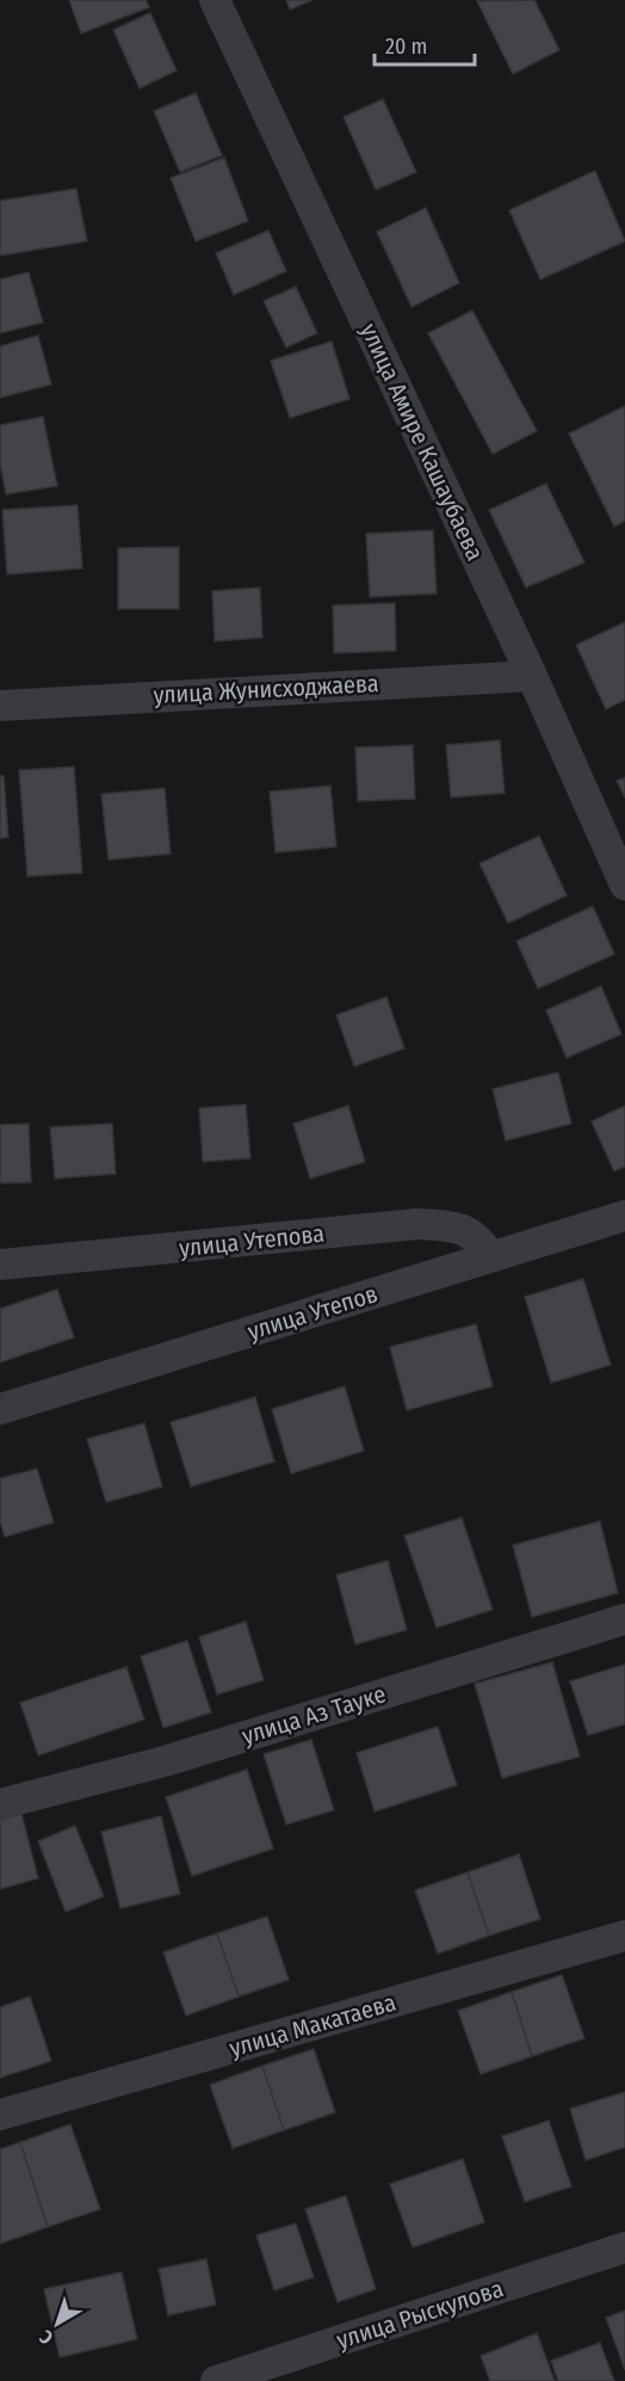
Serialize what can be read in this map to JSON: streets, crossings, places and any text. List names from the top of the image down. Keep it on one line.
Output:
{"streets":{"street":["улица Амире Кашаубаева","улица Жунисходжаева","улица Утепова","улица Утепов","улица Аз Тауке","улица Макатаева","улица Рыскулова"]},"crossings":[["улица Амире Кашаубаева","улица Жунисходжаева"],["улица Утепова","улица Утепов"]],"scale_bar":"20 m","north":"bottom left"}
